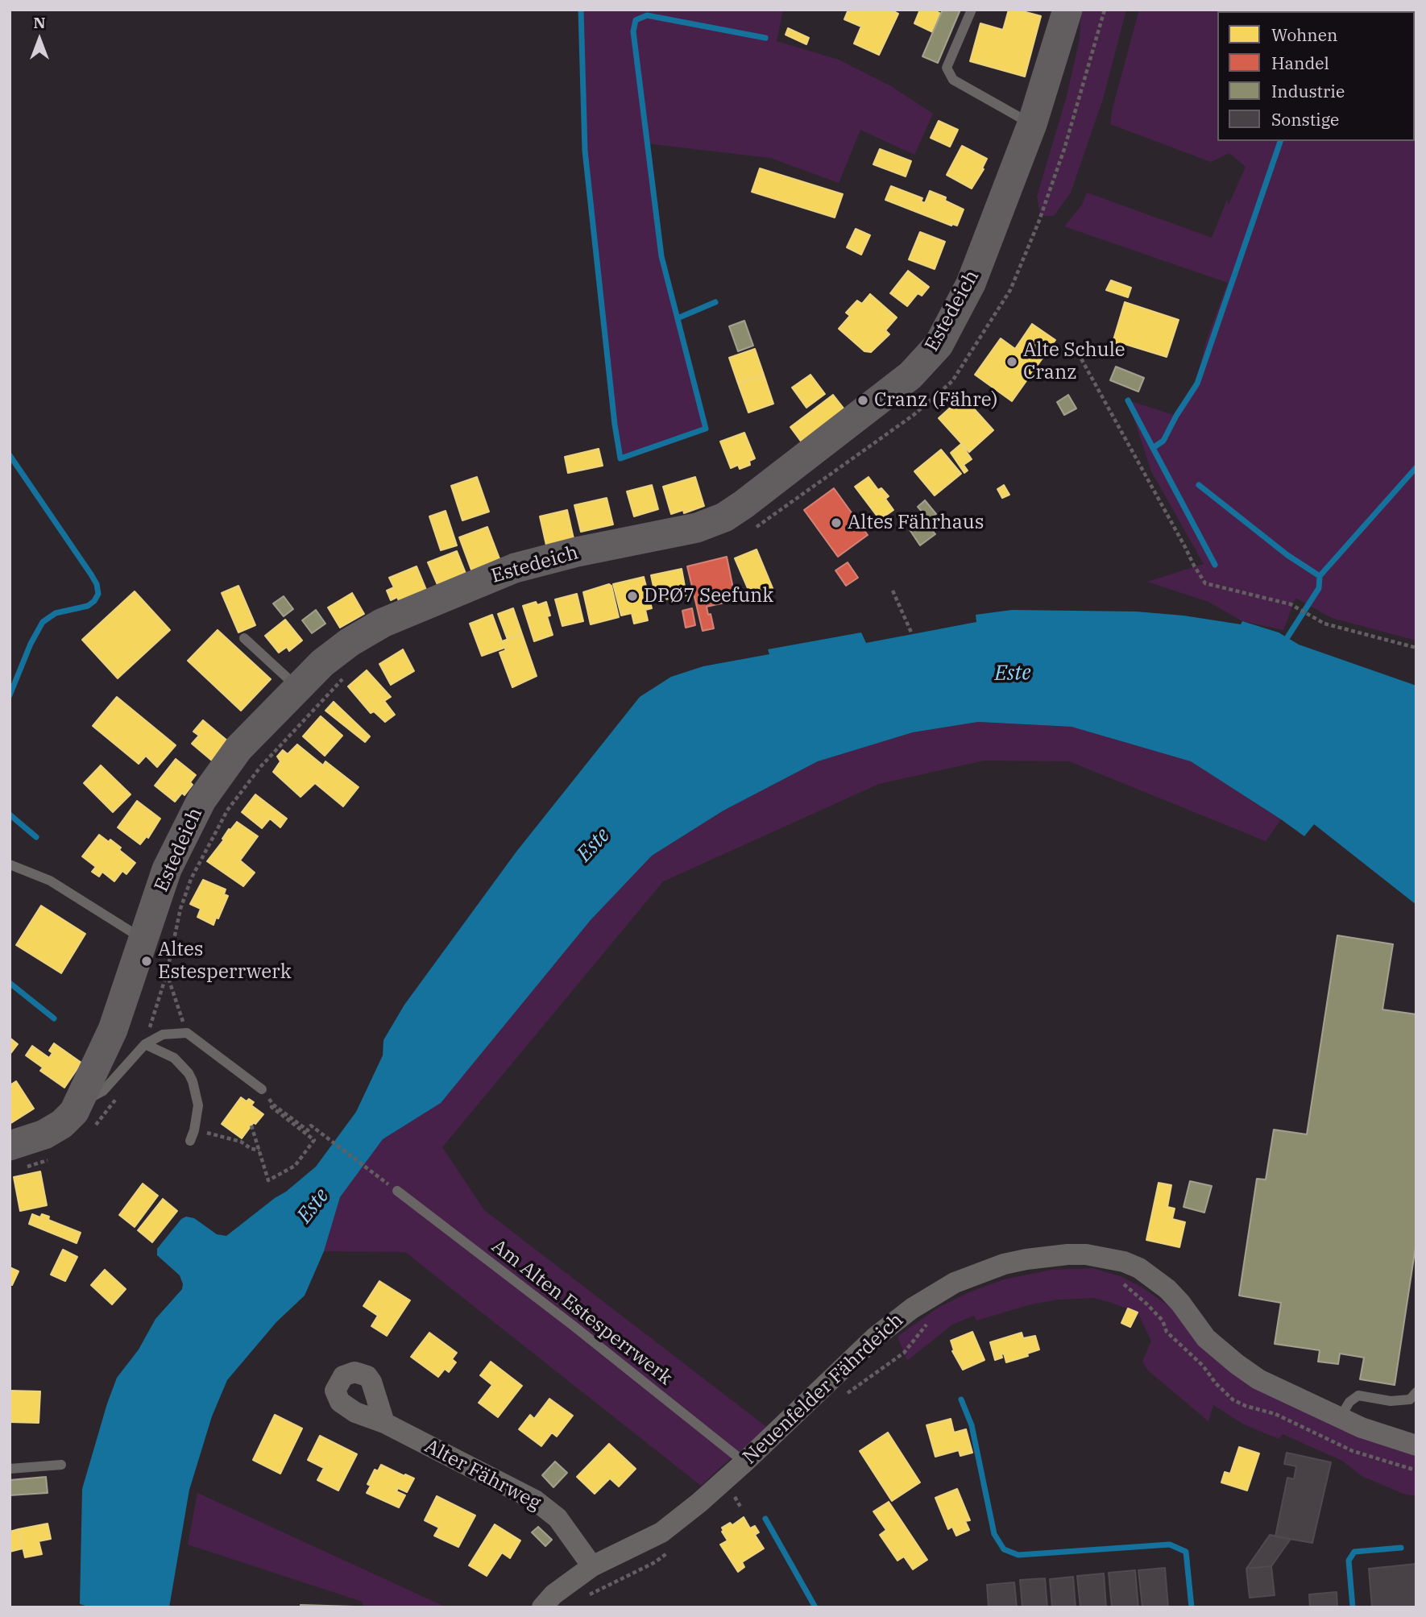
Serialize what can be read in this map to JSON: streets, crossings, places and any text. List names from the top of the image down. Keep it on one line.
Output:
{"streets":{"street":["Estedeich","Neuenfelder Fährdeich","Alter Fährweg"],"lane":["Am Alten Estesperrwerk"]},"crossings":[["Am Alten Estesperrwerk","Neuenfelder Fährdeich"],["Neuenfelder Fährdeich","Alter Fährweg"]],"water":["Este"],"places":["Alte Schule Cranz","Cranz (Fähre)","Altes Fährhaus","DPØ7 Seefunk","Altes Estesperrwerk"],"legend":["Wohnen","Handel","Industrie","Sonstige"],"north":"top"}
